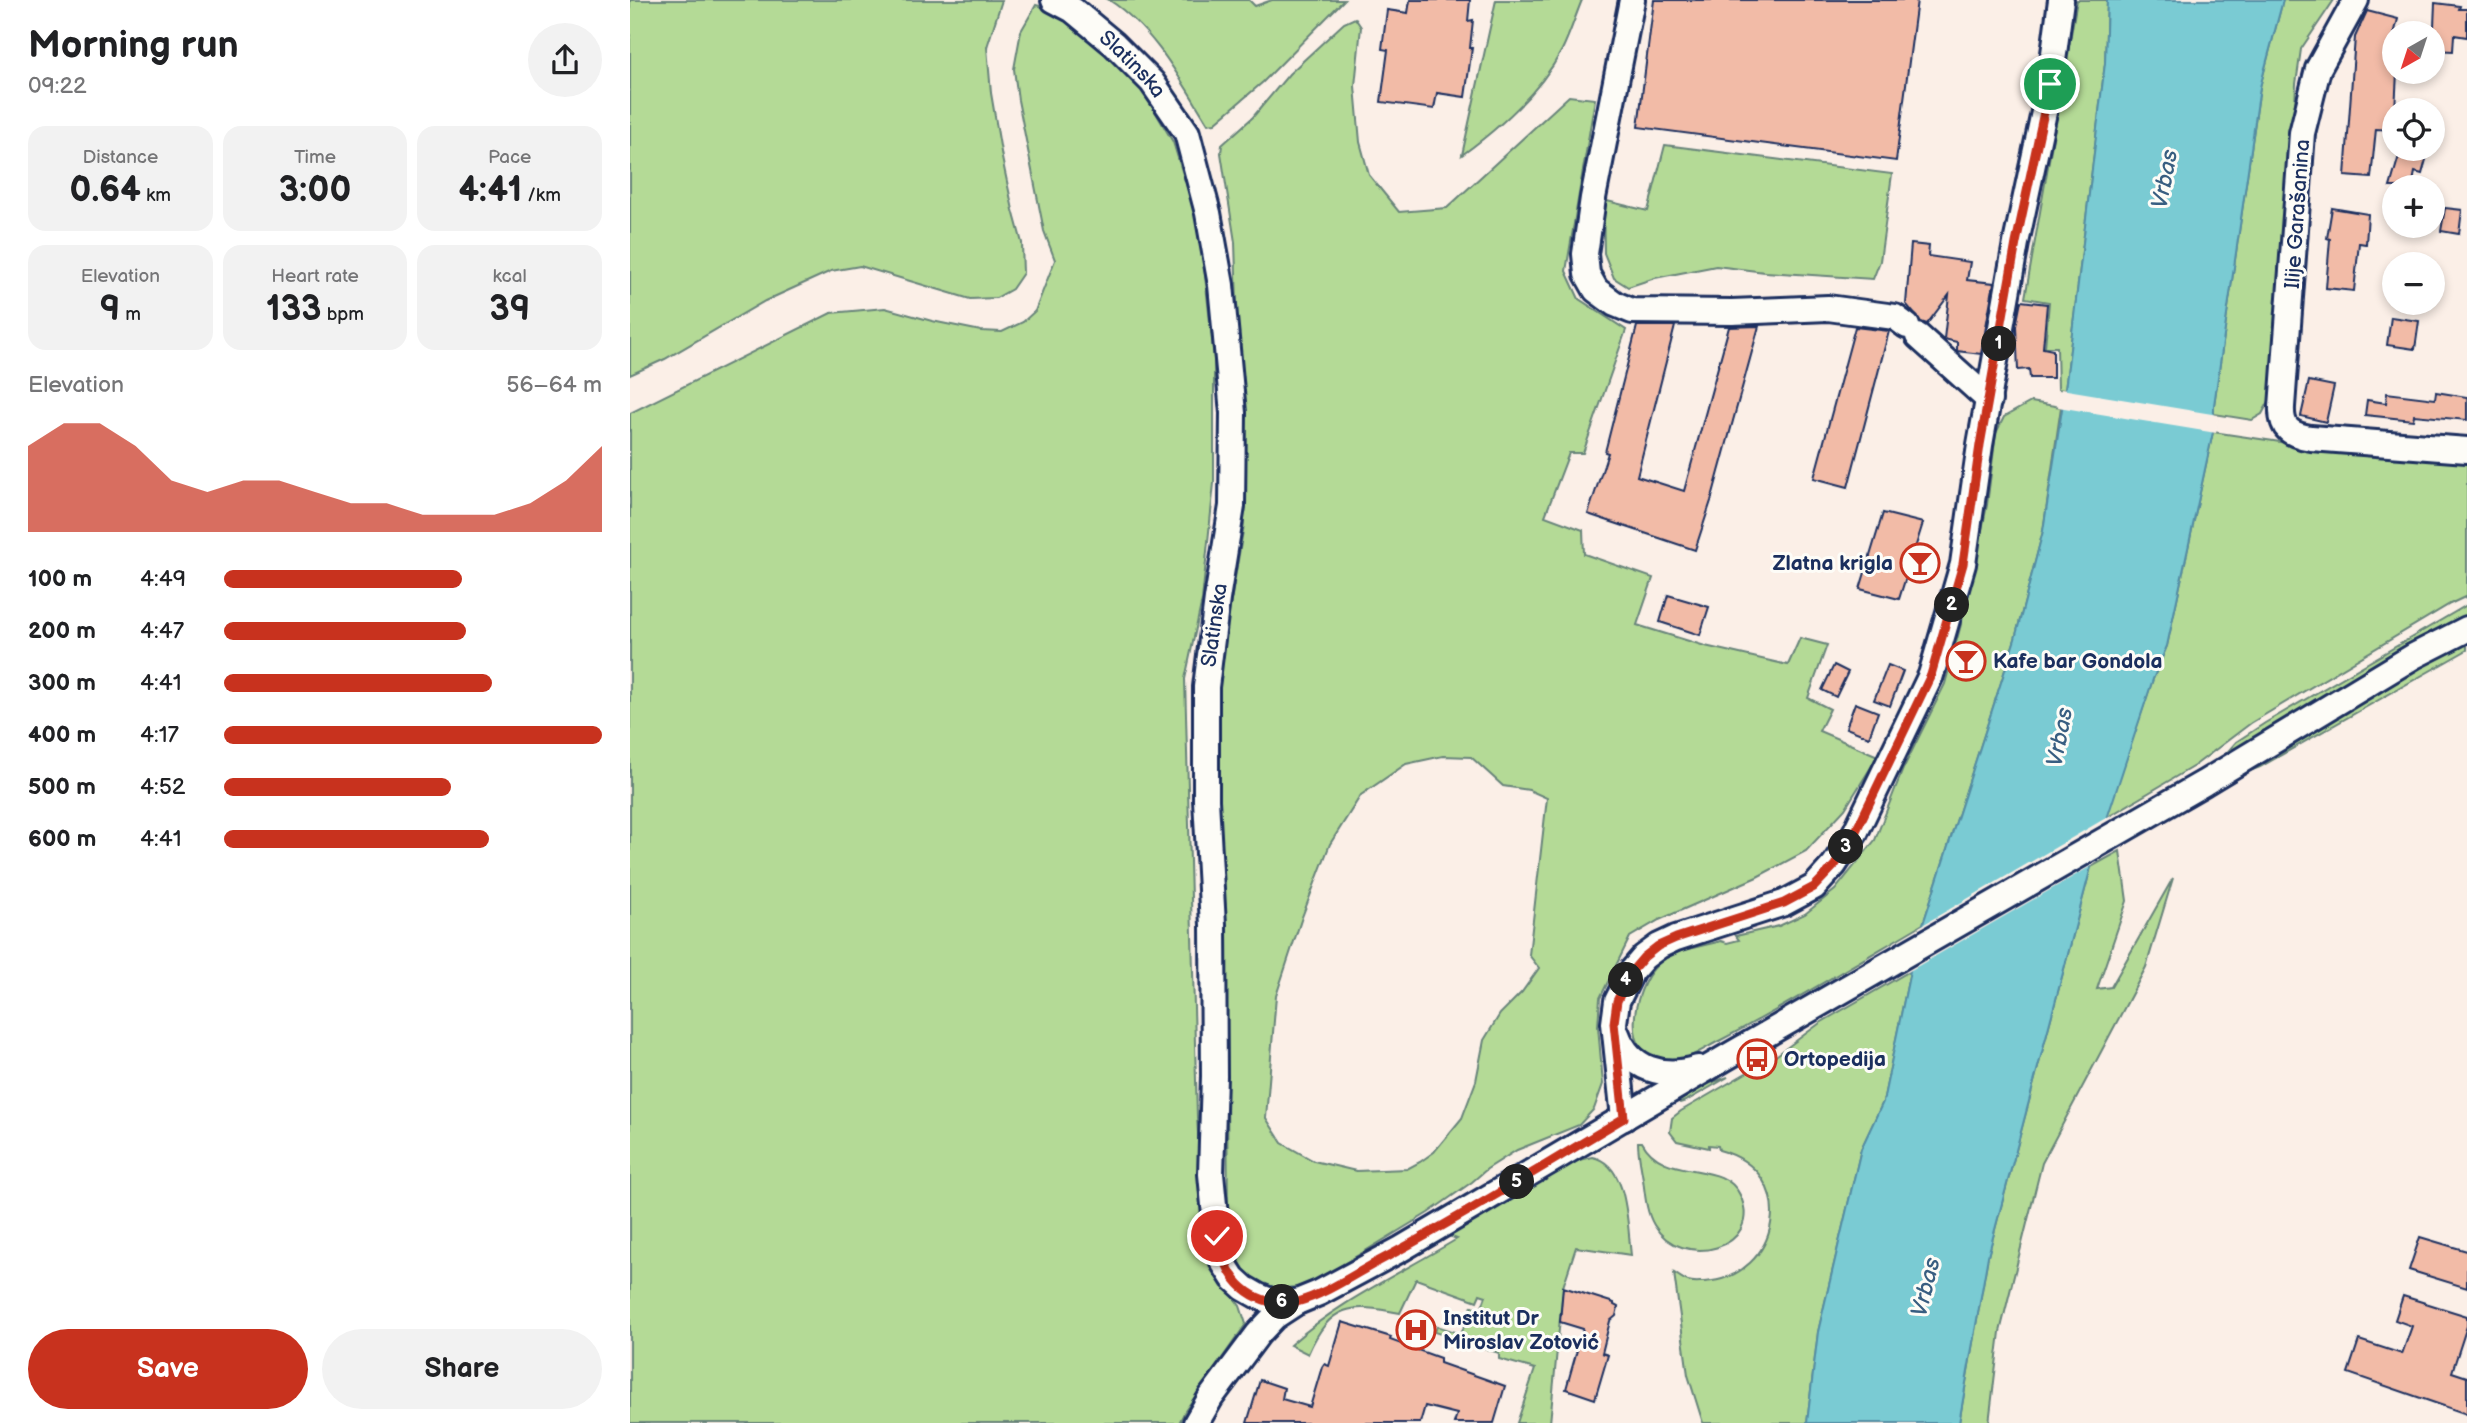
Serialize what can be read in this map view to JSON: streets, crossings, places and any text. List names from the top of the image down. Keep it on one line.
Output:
{"streets":{"street":["Slatinska","Ilije Garašanina"]},"water":["Vrbas"],"places":{"bar":["Zlatna krigla","Kafe bar Gondola"],"bus stop":["Ortopedija"],"hospital":["Institut Dr Miroslav Zotović"]},"north":"bottom left","page":{"heading":["Morning run","09:22"],"map_buttons":["+","−"],"stats":[["Distance","0.64 km"],["Time","3:00"],["Pace","4:41 /km"],["Elevation","9 m"],["Heart rate","133 bpm"],["kcal","39"]],"pins":["1","2","3","4","5","6"],"chart":["Elevation","56–64 m"],"list":[{"name":"100 m","note":"4:49"},{"name":"200 m","note":"4:47"},{"name":"300 m","note":"4:41"},{"name":"400 m","note":"4:17"},{"name":"500 m","note":"4:52"},{"name":"600 m","note":"4:41"}],"buttons":["Save","Share"]}}
